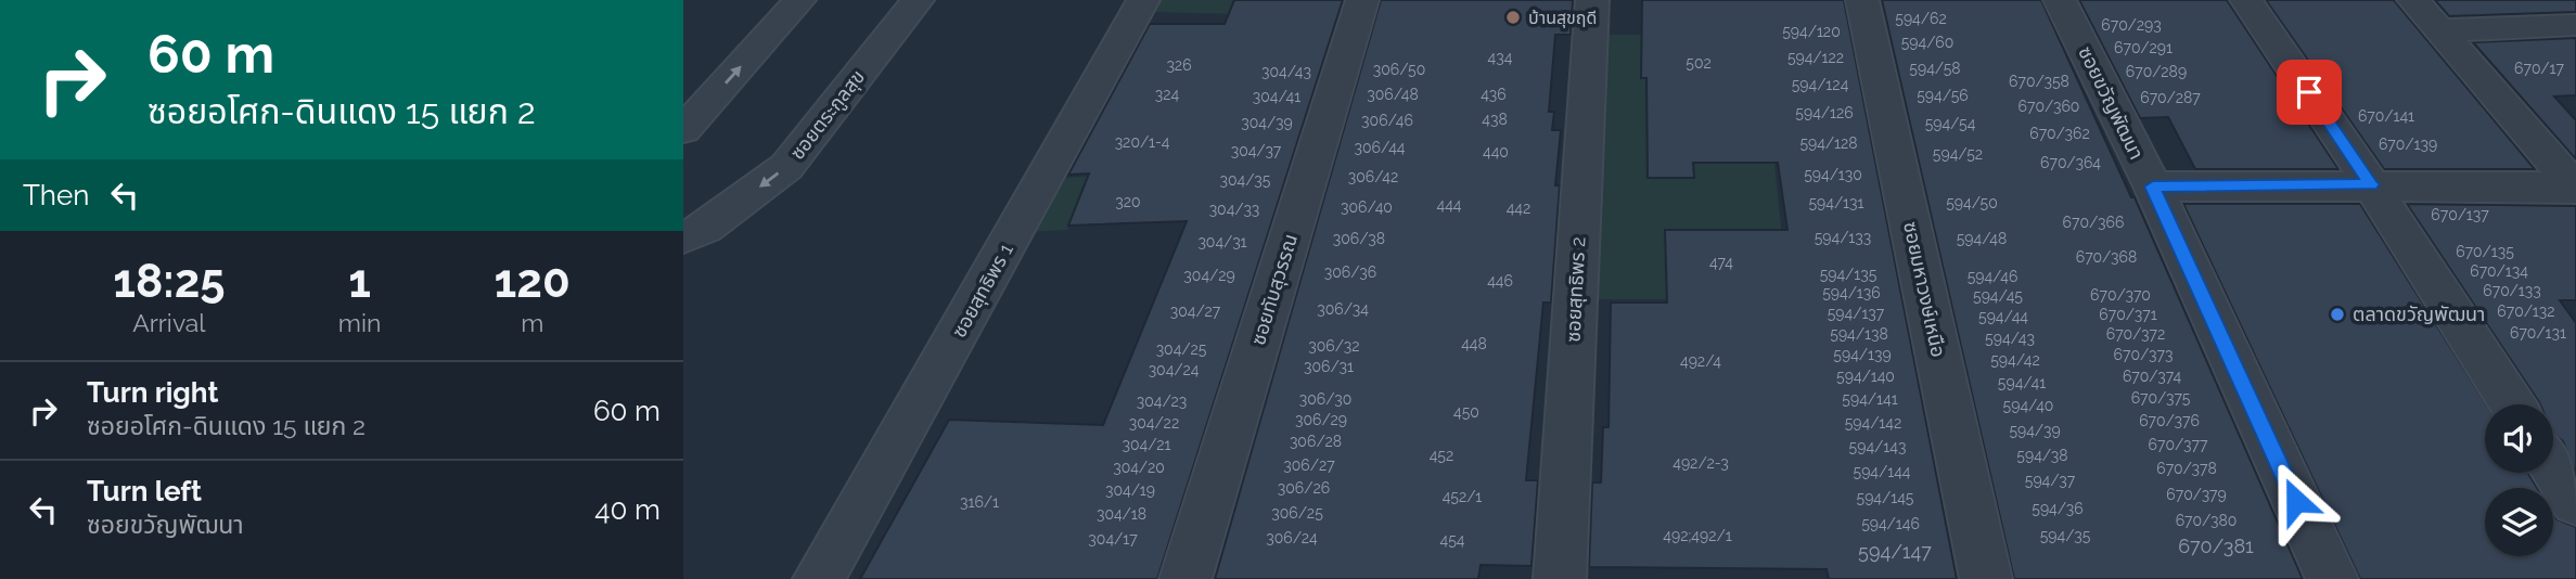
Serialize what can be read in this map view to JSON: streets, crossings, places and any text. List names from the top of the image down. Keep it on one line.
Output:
{"streets":{"street":["ซอยขวัญพัฒนา","ซอยตระกูลสุข","ซอยทับสุวรรณ","ซอยสุทธิพร 2","ซอยมหาวงษ์เหนือ","ซอยสุทธิพร 1"]},"places":["บ้านสุขฤดี","ตลาดขวัญพัฒนา"],"house_numbers":["594/62","670/293","594/120","594/60","670/291","434","594/122","502","326","594/58","670/17","306/50","304/43","670/289","670/358","594/124","324","306/48","436","594/56","304/41","670/287","670/360","594/126","670/141","438","306/46","304/39","594/54","670/362","320/1-4","594/128","670/139","306/44","304/37","440","594/52","670/364","594/130","306/42","304/35","320","594/131","594/50","444","306/40","442","304/33","670/137","670/366","594/133","306/38","594/48","304/31","670/135","670/368","474","670/134","306/36","594/135","304/29","594/46","446","670/133","594/136","670/370","594/45","306/34","304/27","670/132","594/137","670/371","594/44","670/131","594/138","670/372","594/43","448","306/32","304/25","594/139","670/373","594/42","492/4","306/31","304/24","594/140","670/374","594/41","670/375","306/30","594/141","304/23","594/40","450","306/29","670/376","304/22","594/142","594/39","306/28","304/21","670/377","594/143","452","594/38","492/2-3","306/27","304/20","670/378","594/144","594/37","306/26","304/19","670/379","452/1","594/145","316/1","594/36","306/25","304/18","670/380","594/146","492;492/1","594/35","306/24","304/17","454","670/381","594/147"],"page":{"turn":["60 m","ซอยอโศก-ดินแดง 15 แยก 2"],"then":"Then","eta":["18:25","Arrival","1","min","120","m"],"list":[{"name":"Turn right","note":"ซอยอโศก-ดินแดง 15 แยก 2","value":"60 m"},{"name":"Turn left","note":"ซอยขวัญพัฒนา","value":"40 m"}]}}
